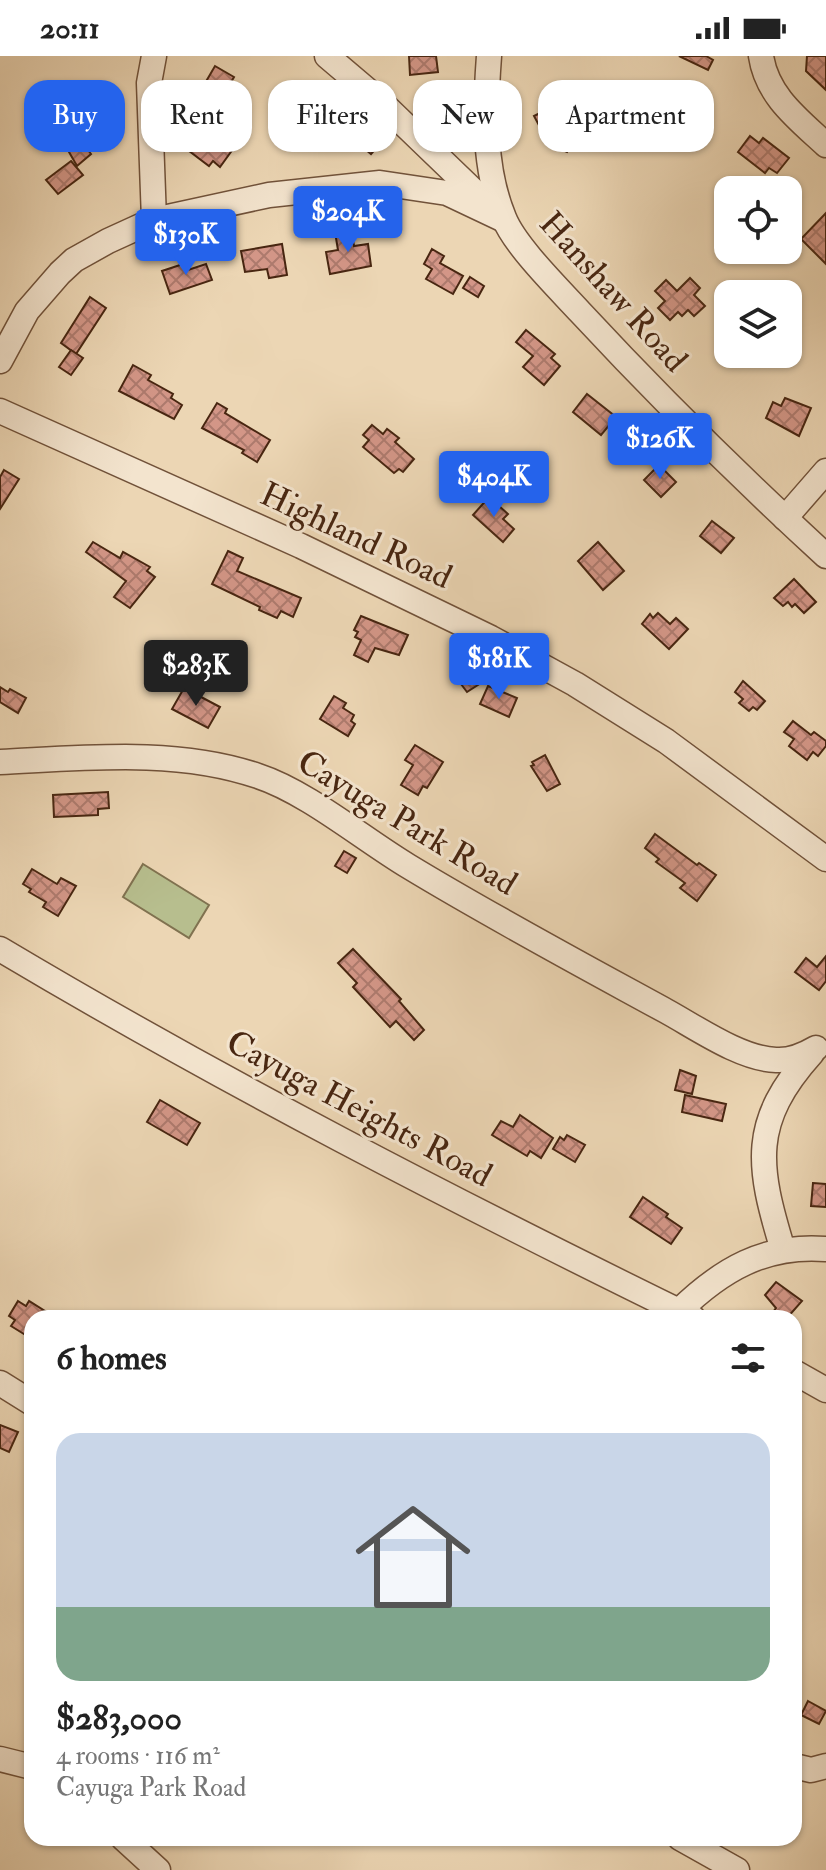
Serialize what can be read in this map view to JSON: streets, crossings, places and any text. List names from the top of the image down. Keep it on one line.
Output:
{"streets":{"street":["Hanshaw Road","Highland Road","Cayuga Park Road","Cayuga Heights Road"]},"page":{"status":"20:11","chip":["Buy","Rent","Filters","New","Apartment"],"price":["$204K","$130K","$126K","$404K","$181K","$283K"],"heading":"6 homes","list":[{"name":"$283,000","note":"4 rooms · 116 m² · Cayuga Park Road"}]}}
